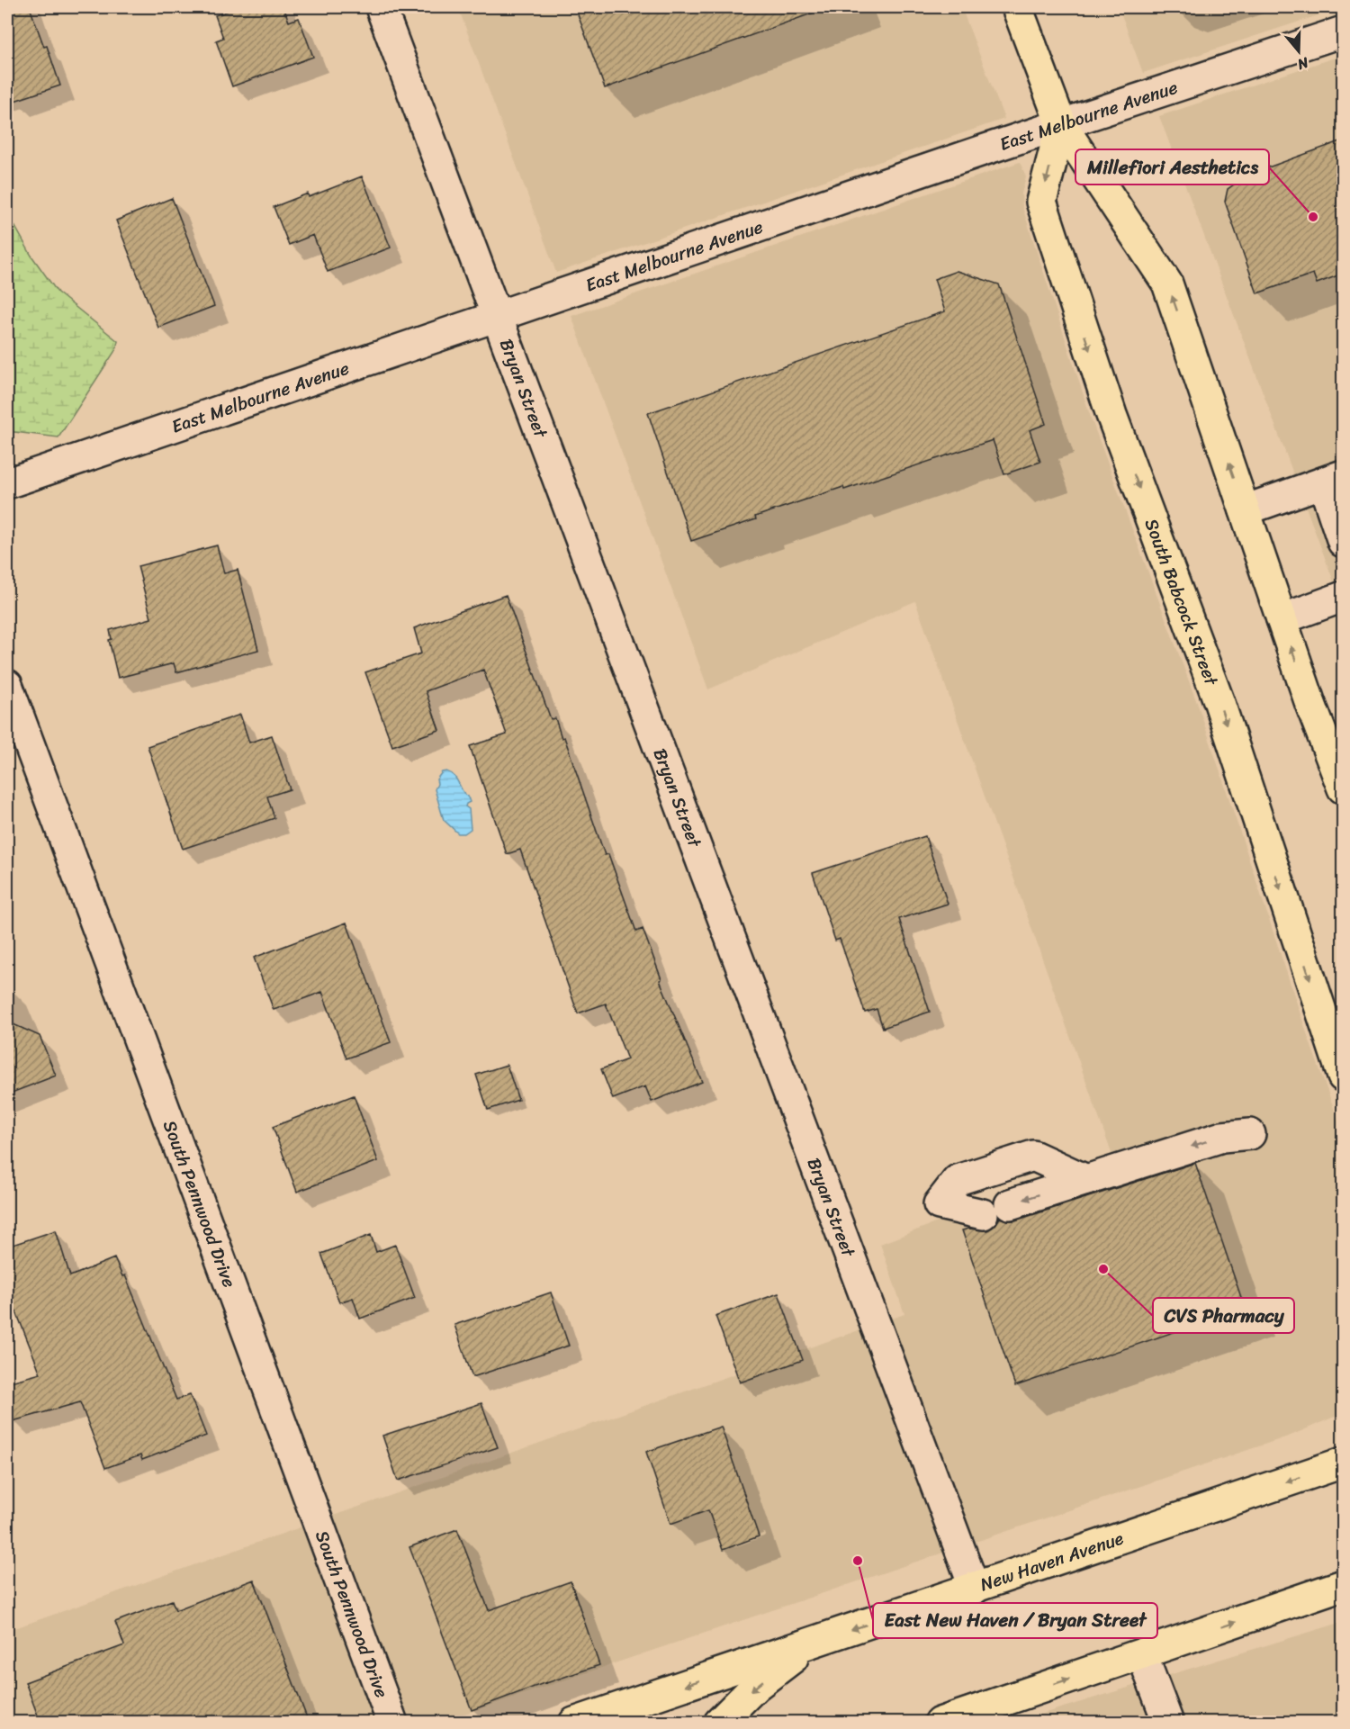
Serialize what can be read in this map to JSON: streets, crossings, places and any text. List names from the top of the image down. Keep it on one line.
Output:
{"streets":{"main road":["South Babcock Street","New Haven Avenue"],"street":["East Melbourne Avenue","Bryan Street","South Pennwood Drive"]},"crossings":[["East Melbourne Avenue","Bryan Street"],["East Melbourne Avenue","South Babcock Street"],["Bryan Street","New Haven Avenue"]],"places":["Millefiori Aesthetics","CVS Pharmacy","East New Haven / Bryan Street"],"north":"bottom"}
